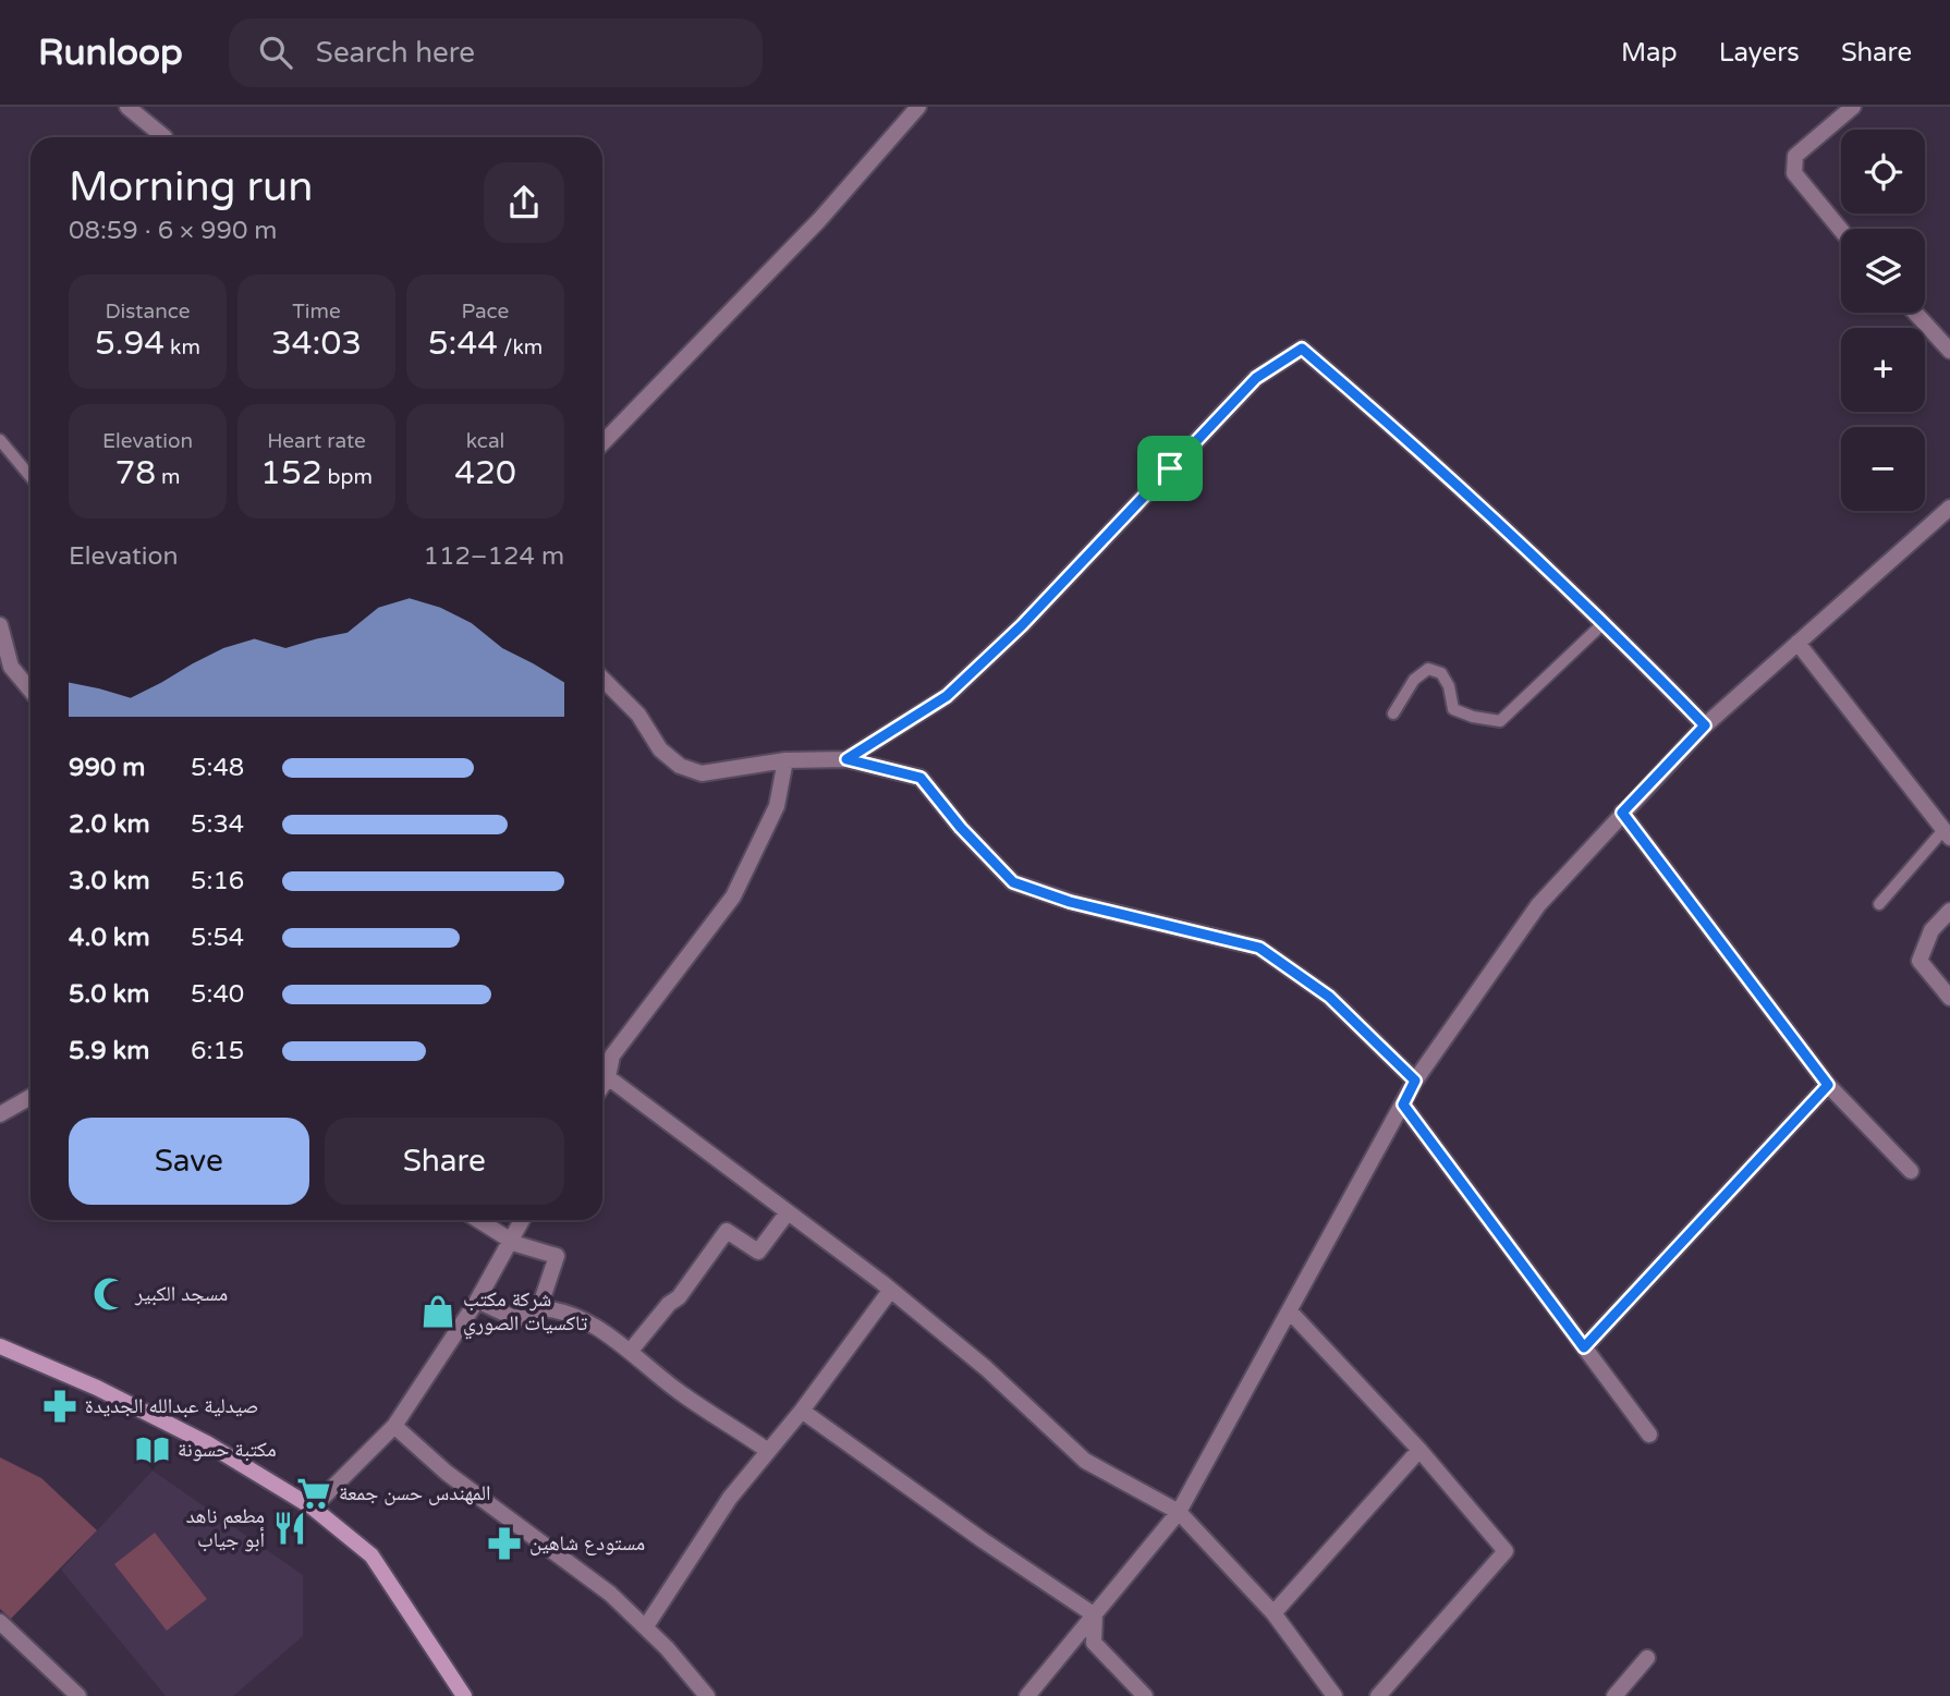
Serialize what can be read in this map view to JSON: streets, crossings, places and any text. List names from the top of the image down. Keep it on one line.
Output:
{"places":{"mosque":["مسجد الكبير"],"shop":["شركة مكتب تاكسيات الصوري"],"pharmacy":["صيدلية عبدالله الجديدة","مستودع شاهين"],"library":["مكتبة حسونة"],"supermarket":["المهندس حسن جمعة"],"restaurant":["مطعم ناهد أبو جياب"]},"page":{"header":"Runloop","search":"Search here","nav":["Map","Layers","Share"],"map_buttons":["+","−"],"heading":["Morning run","08:59 · 6 × 990 m"],"stats":[["Distance","5.94 km"],["Time","34:03"],["Pace","5:44 /km"],["Elevation","78 m"],["Heart rate","152 bpm"],["kcal","420"]],"chart":["Elevation","112–124 m"],"list":[{"name":"990 m","note":"5:48"},{"name":"2.0 km","note":"5:34"},{"name":"3.0 km","note":"5:16"},{"name":"4.0 km","note":"5:54"},{"name":"5.0 km","note":"5:40"},{"name":"5.9 km","note":"6:15"}],"buttons":["Save","Share"]}}
